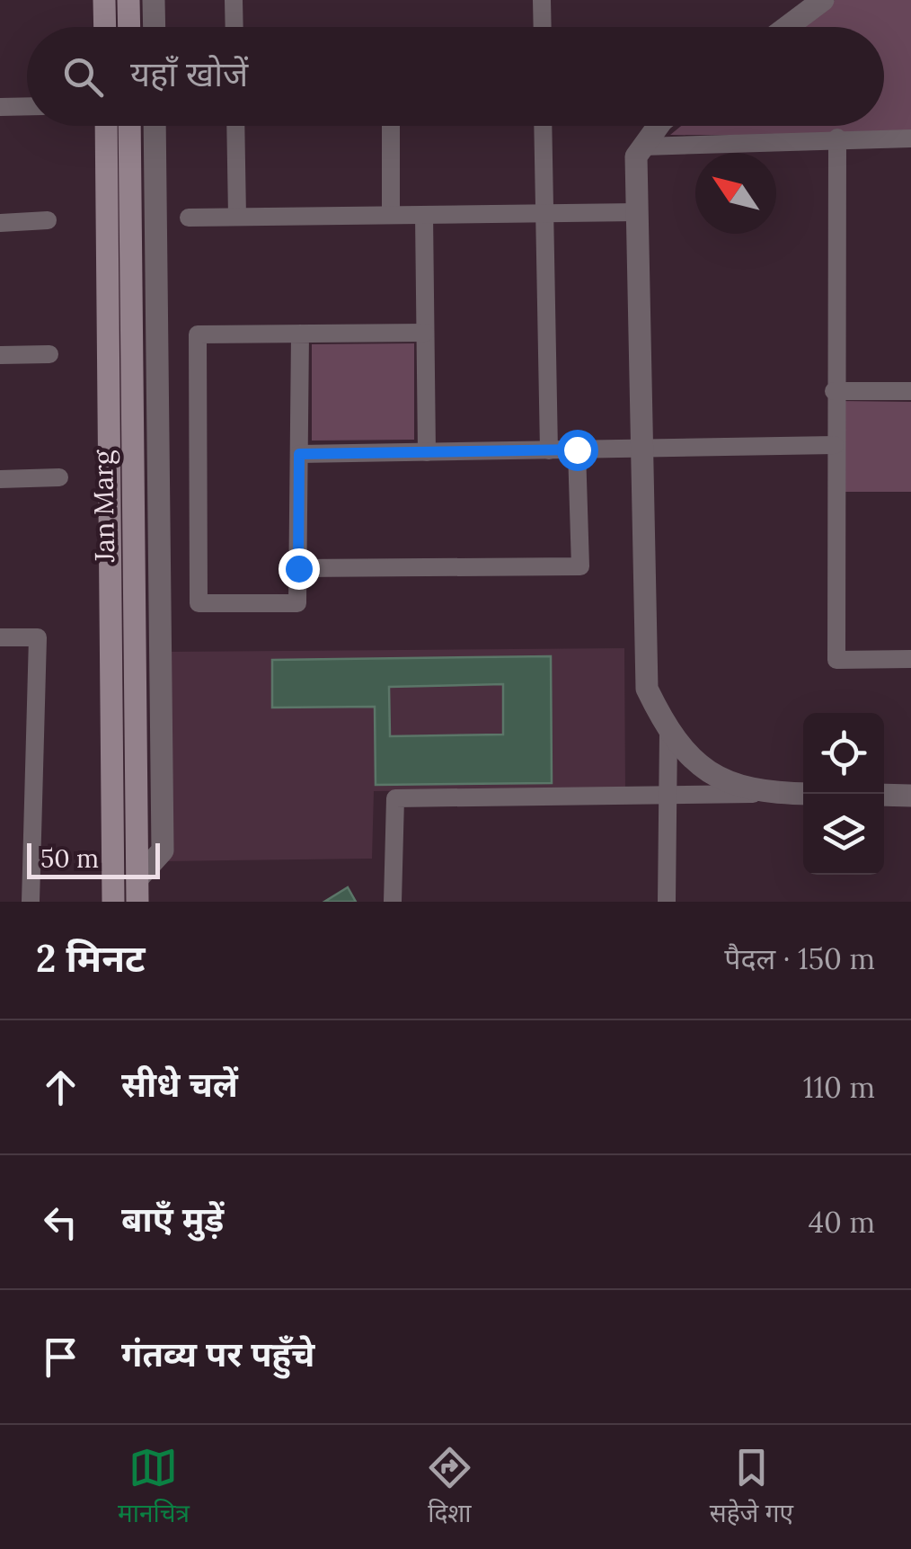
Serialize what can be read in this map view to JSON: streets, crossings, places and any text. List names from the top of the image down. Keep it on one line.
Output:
{"streets":{"main road":["Jan Marg"]},"scale_bar":"50 m","north":"top left","page":{"search":"यहाँ खोजें","scale":"50 m","heading":["2 मिनट","पैदल · 150 m"],"list":[["सीधे चलें","110 m"],["बाएँ मुड़ें","40 m"],"गंतव्य पर पहुँचे"],"nav":["मानचित्र","दिशा","सहेजे गए"]}}
